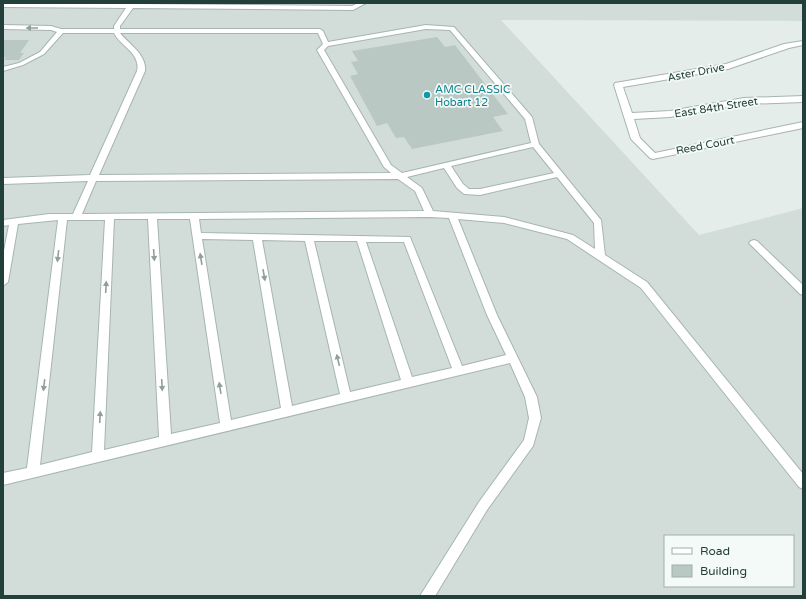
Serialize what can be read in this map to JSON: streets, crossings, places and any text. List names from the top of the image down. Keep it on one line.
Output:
{"streets":{"street":["Aster Drive","East 84th Street","Reed Court"]},"crossings":[["Aster Drive","East 84th Street"],["Aster Drive","Reed Court"],["East 84th Street","Reed Court"]],"places":["AMC CLASSIC Hobart 12"],"legend":["Road","Building"]}
